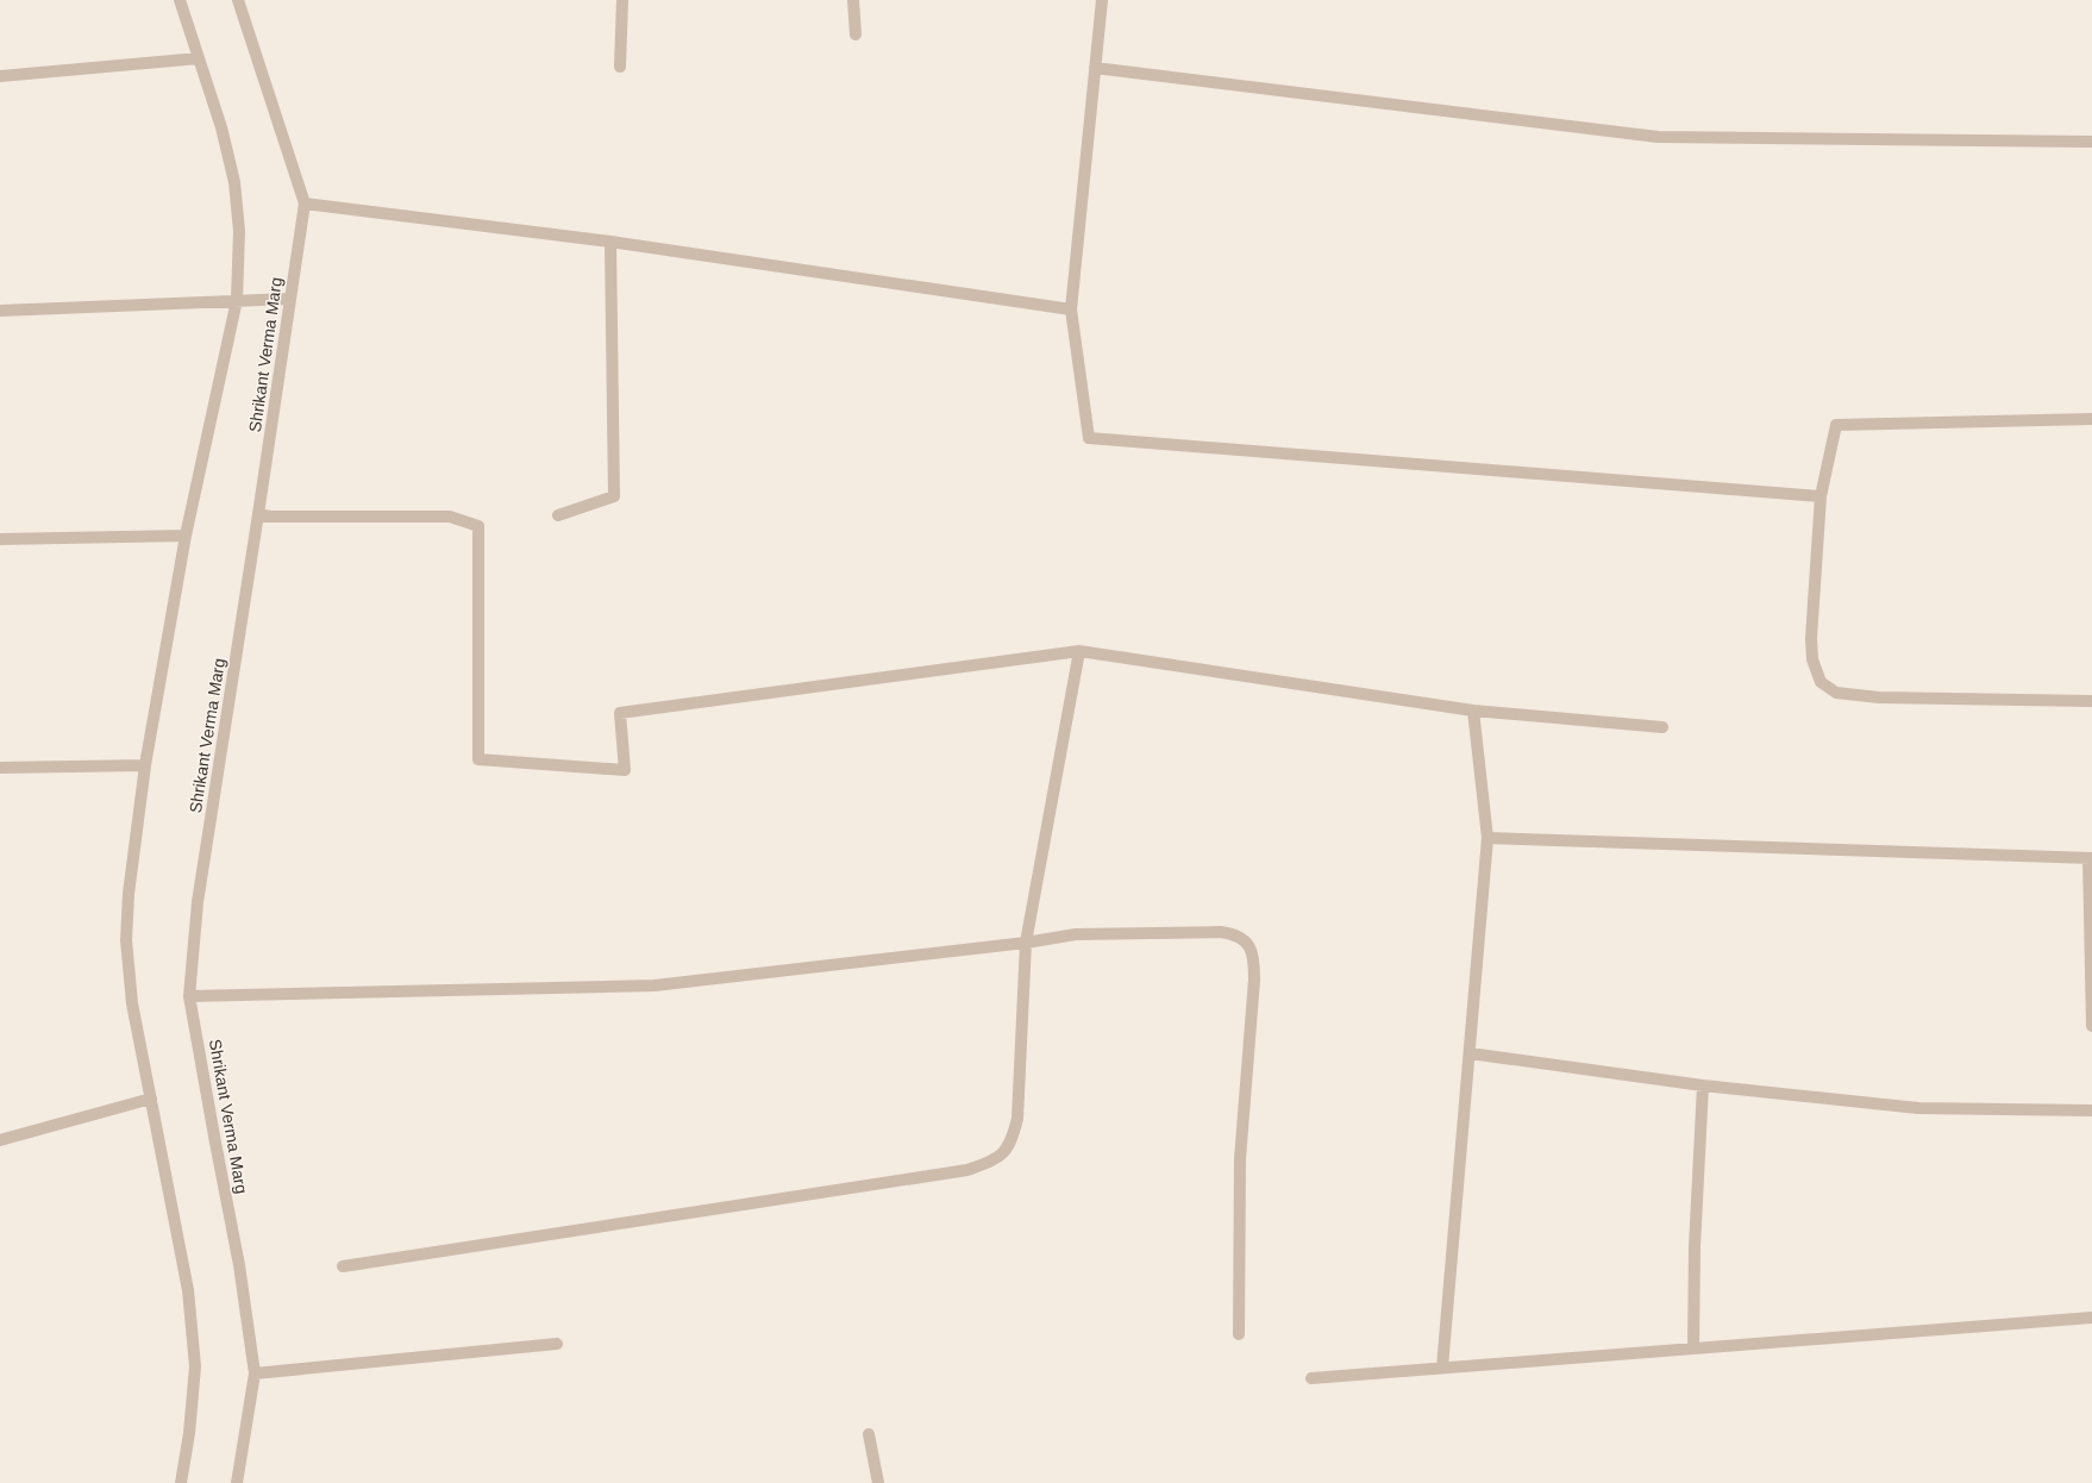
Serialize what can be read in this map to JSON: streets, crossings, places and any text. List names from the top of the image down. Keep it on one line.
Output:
{"streets":{"street":["Shrikant Verma Marg"]}}
